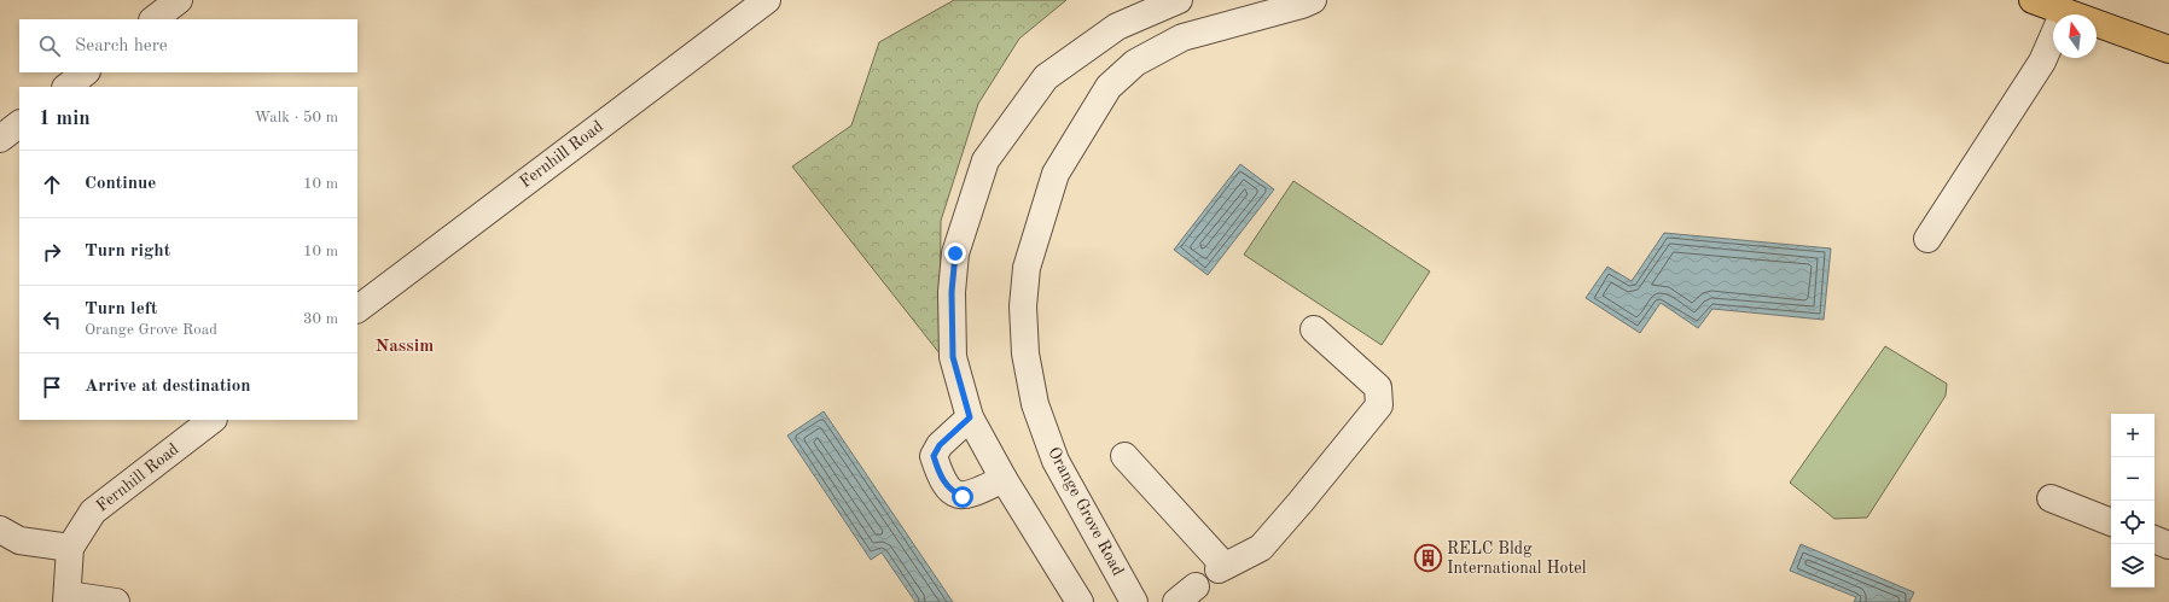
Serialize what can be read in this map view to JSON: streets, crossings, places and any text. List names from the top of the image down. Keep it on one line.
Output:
{"streets":{"street":["Fernhill Road","Orange Grove Road"]},"districts":["Nassim"],"places":{"building":["RELC Bldg International Hotel"]},"north":"top","page":{"search":"Search here","heading":["1 min","Walk · 50 m"],"list":[["Continue","10 m"],["Turn right","10 m"],["Turn left","Orange Grove Road","30 m"],"Arrive at destination"],"map_buttons":["+","−"]}}
